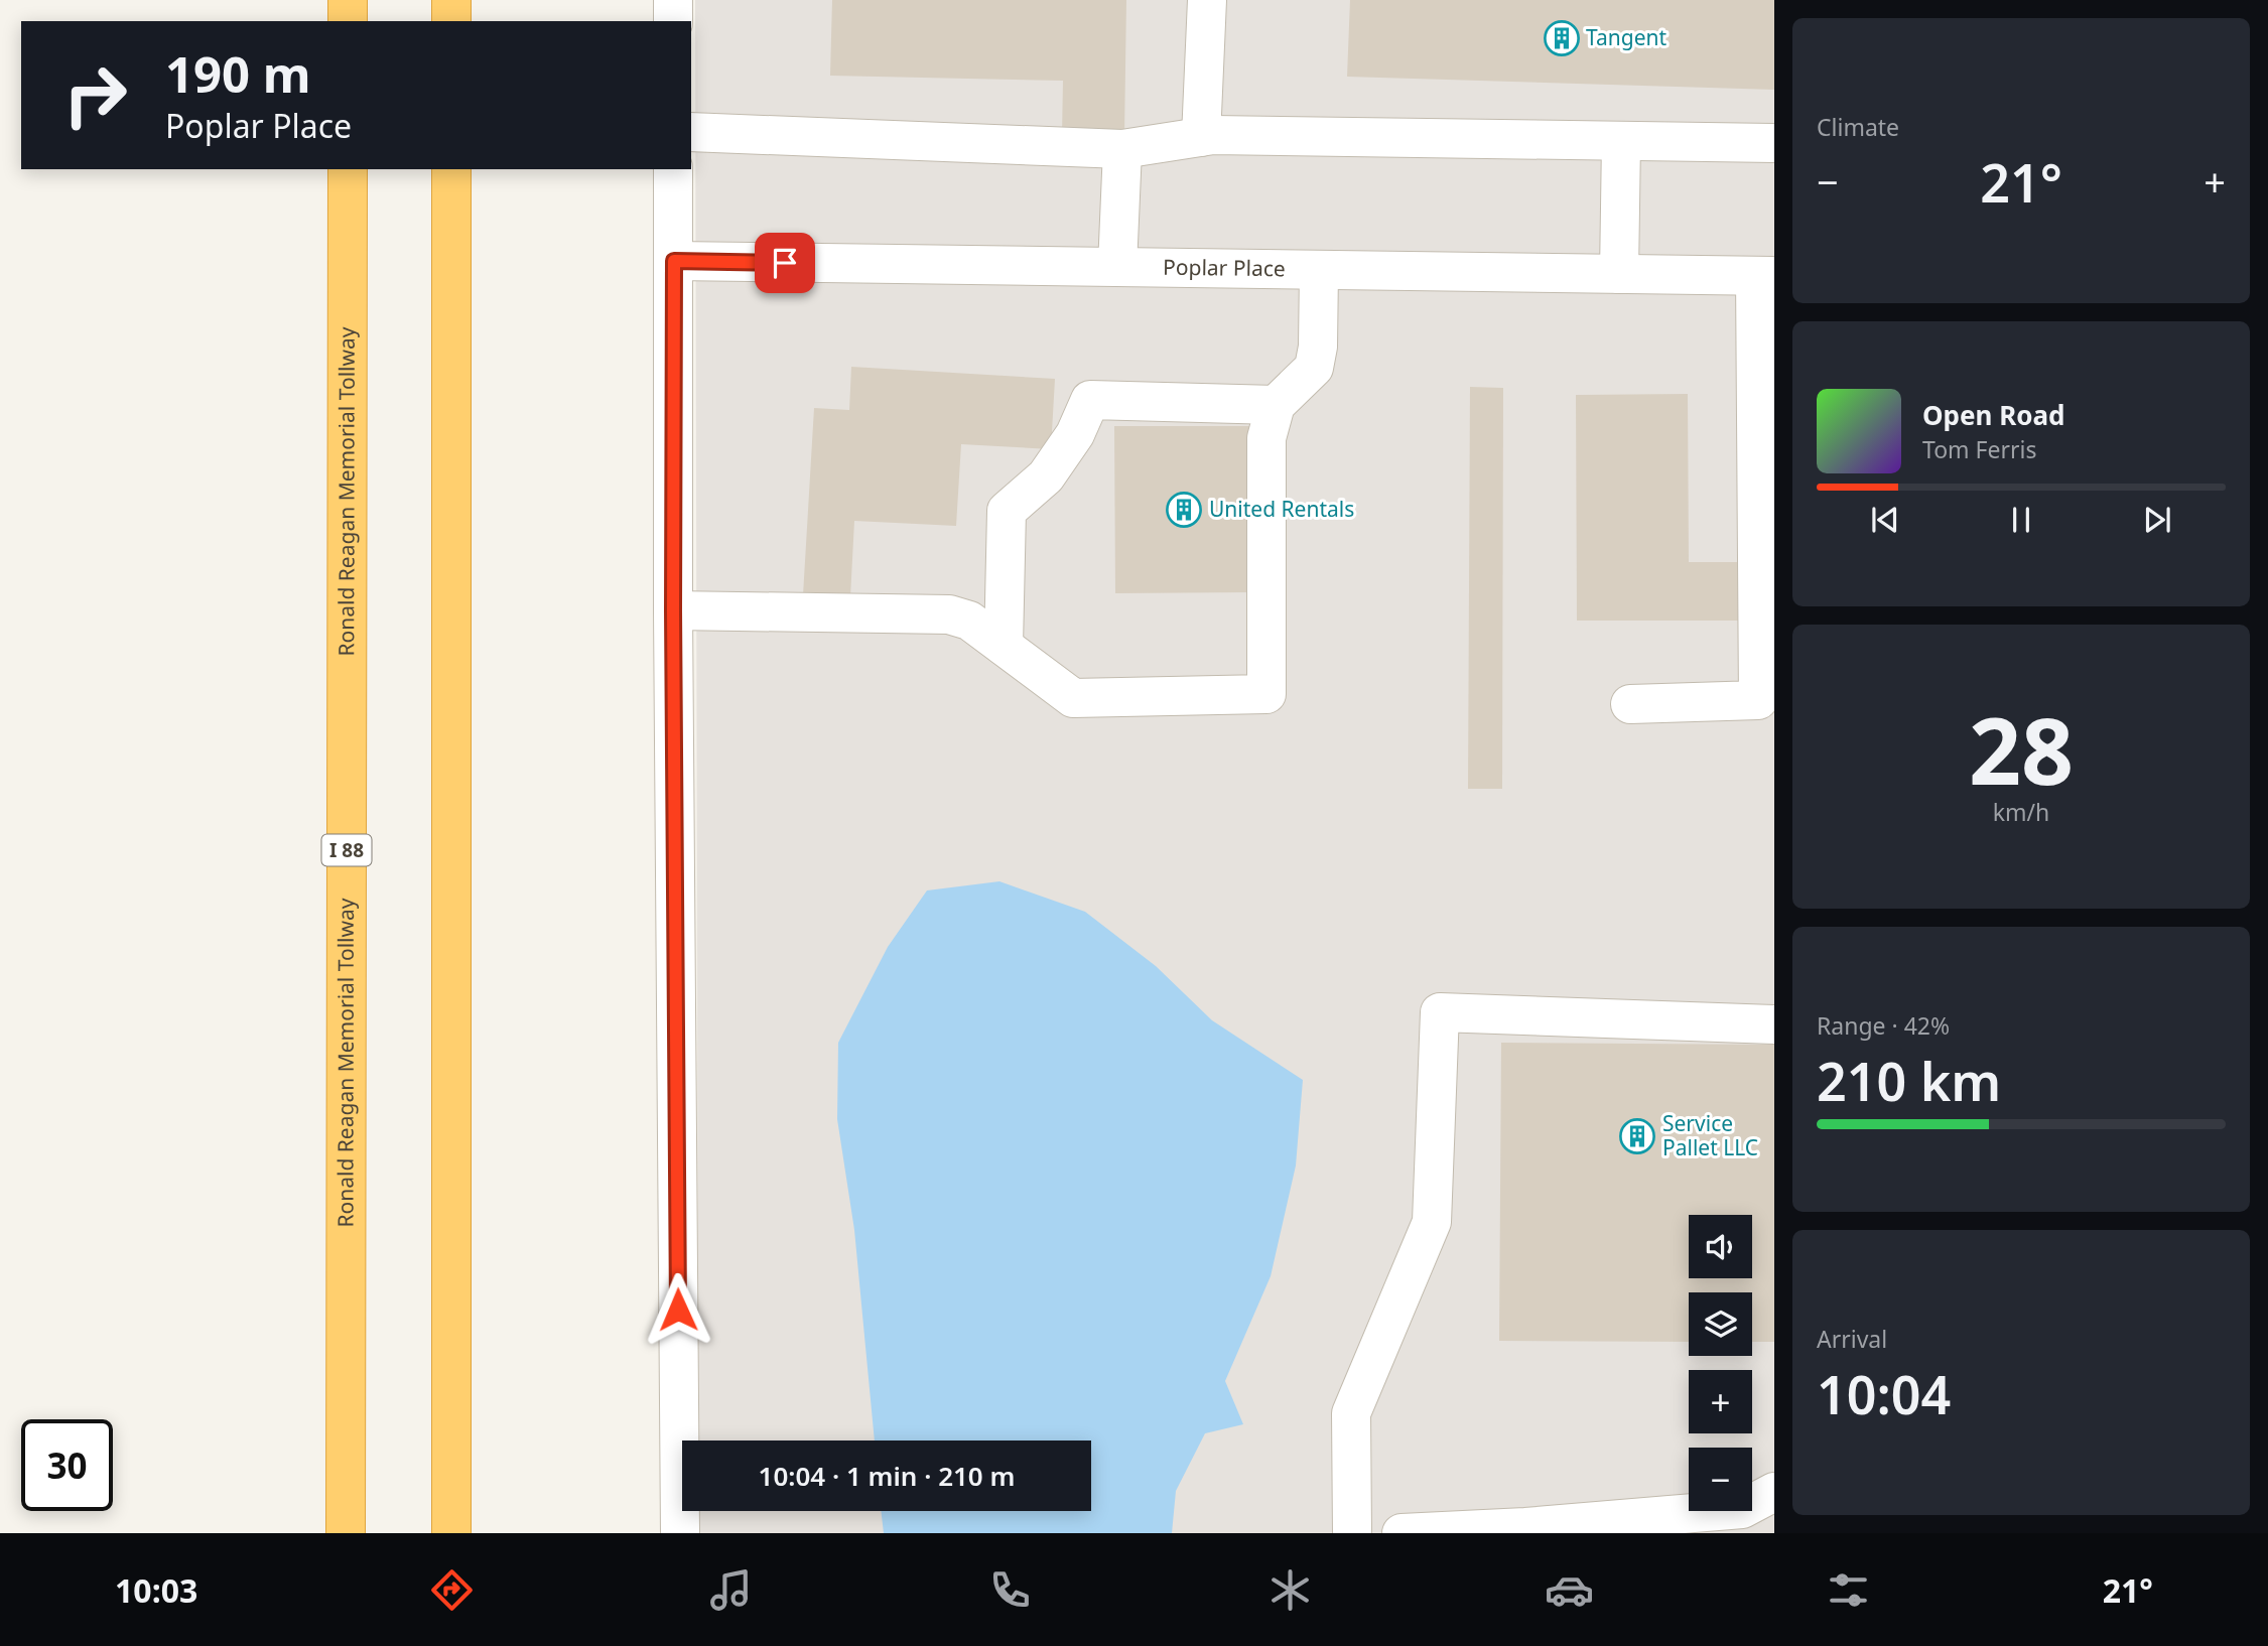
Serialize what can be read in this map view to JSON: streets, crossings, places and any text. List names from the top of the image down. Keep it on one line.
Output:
{"streets":{"highway":["Ronald Reagan Memorial Tollway","I 88"],"street":["Poplar Place"]},"places":{"building":["Tangent","United Rentals","Service Pallet LLC"]},"page":{"tile":["Climate",["28","km/h"],["Range · 42%","210 km"],["Arrival","10:04"]],"turn":["190 m","Poplar Place"],"heat":["−","21°","+"],"song":["Open Road","Tom Ferris"],"map_buttons":["+","−"],"limit":"30","trip":"10:04 · 1 min · 210 m","tabs":["10:03","21°"]}}
